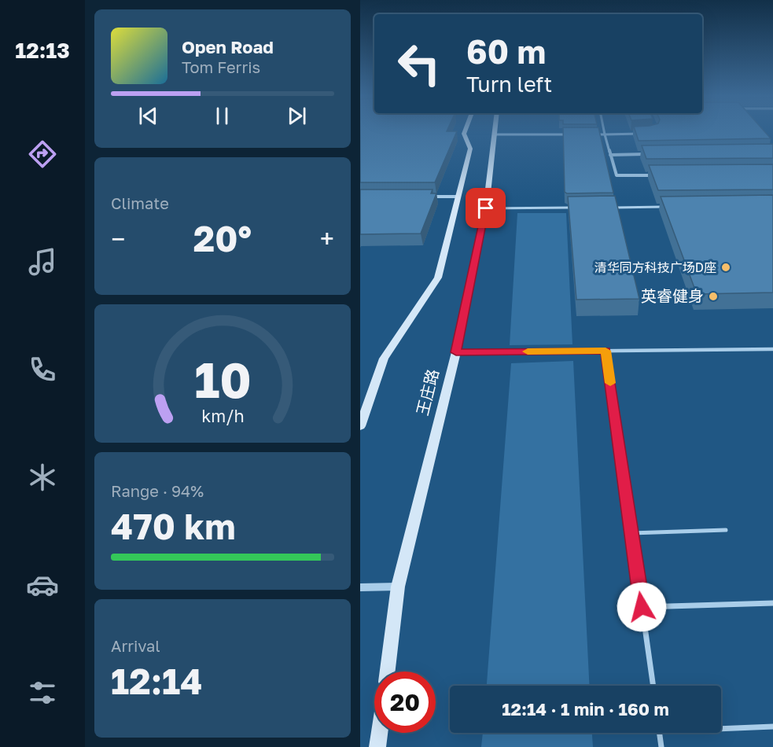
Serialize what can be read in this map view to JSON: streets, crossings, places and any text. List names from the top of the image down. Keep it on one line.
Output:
{"streets":{"main road":["王庄路"]},"places":["清华同方科技广场D座","英睿健身"],"page":{"tabs":"12:13","turn":["60 m","Turn left"],"song":["Open Road","Tom Ferris"],"tile":["Climate",["Range · 94%","470 km"],["Arrival","12:14"]],"heat":["−","20°","+"],"limit":"20","trip":"12:14 · 1 min · 160 m","gauge":["10","km/h"]}}
